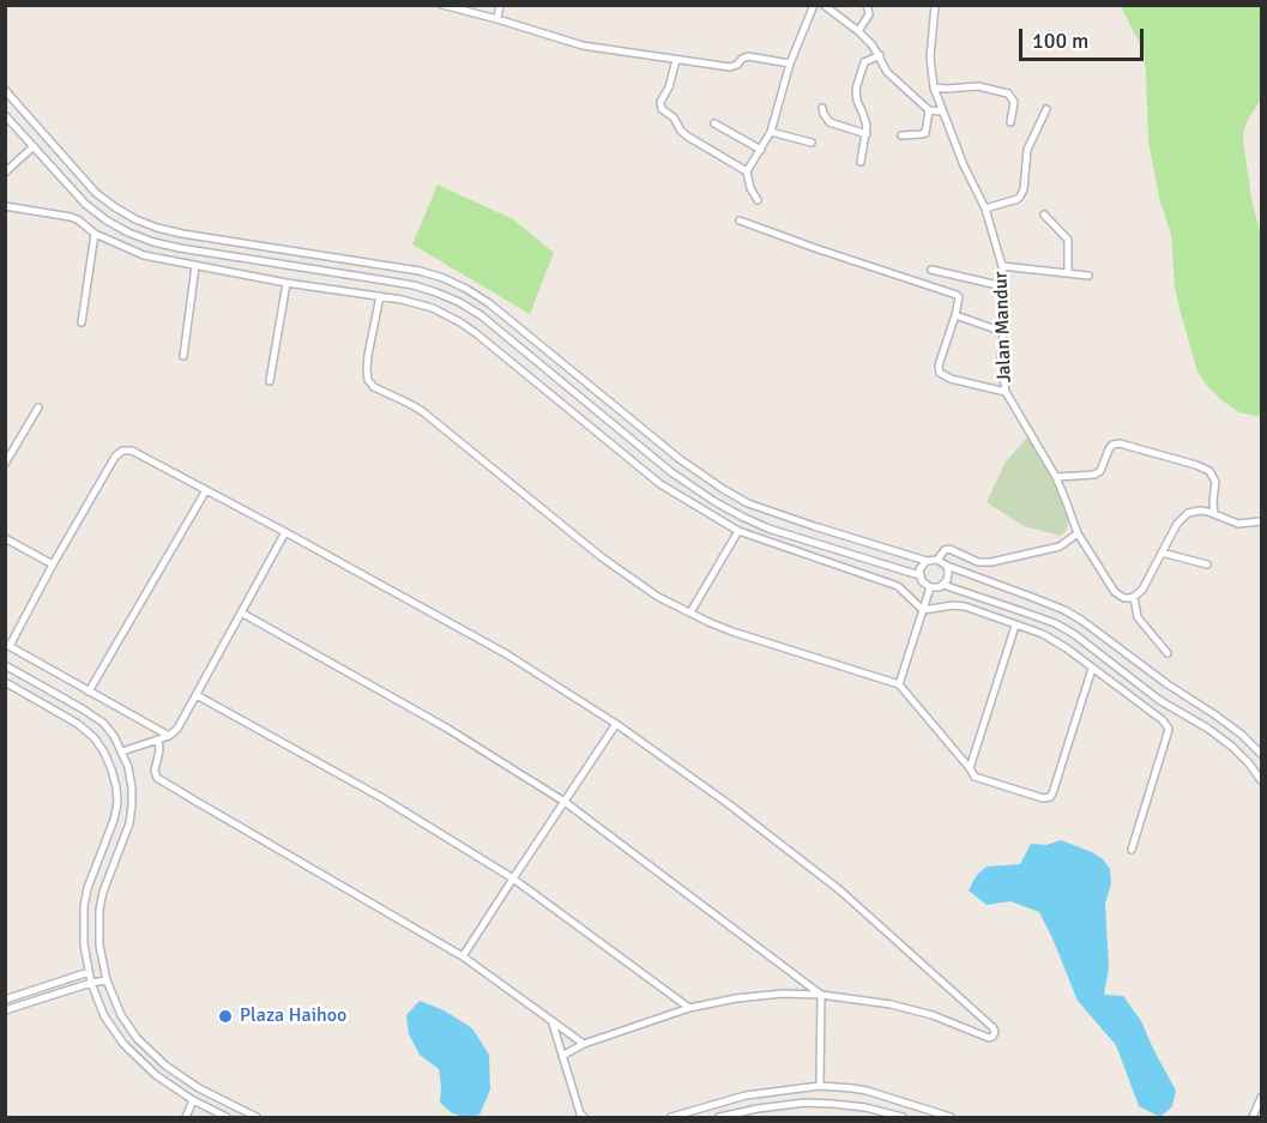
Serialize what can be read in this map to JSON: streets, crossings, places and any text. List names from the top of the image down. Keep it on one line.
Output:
{"streets":{"street":["Jalan Mandur"]},"places":["Plaza Haihoo"],"scale_bar":"100 m"}
